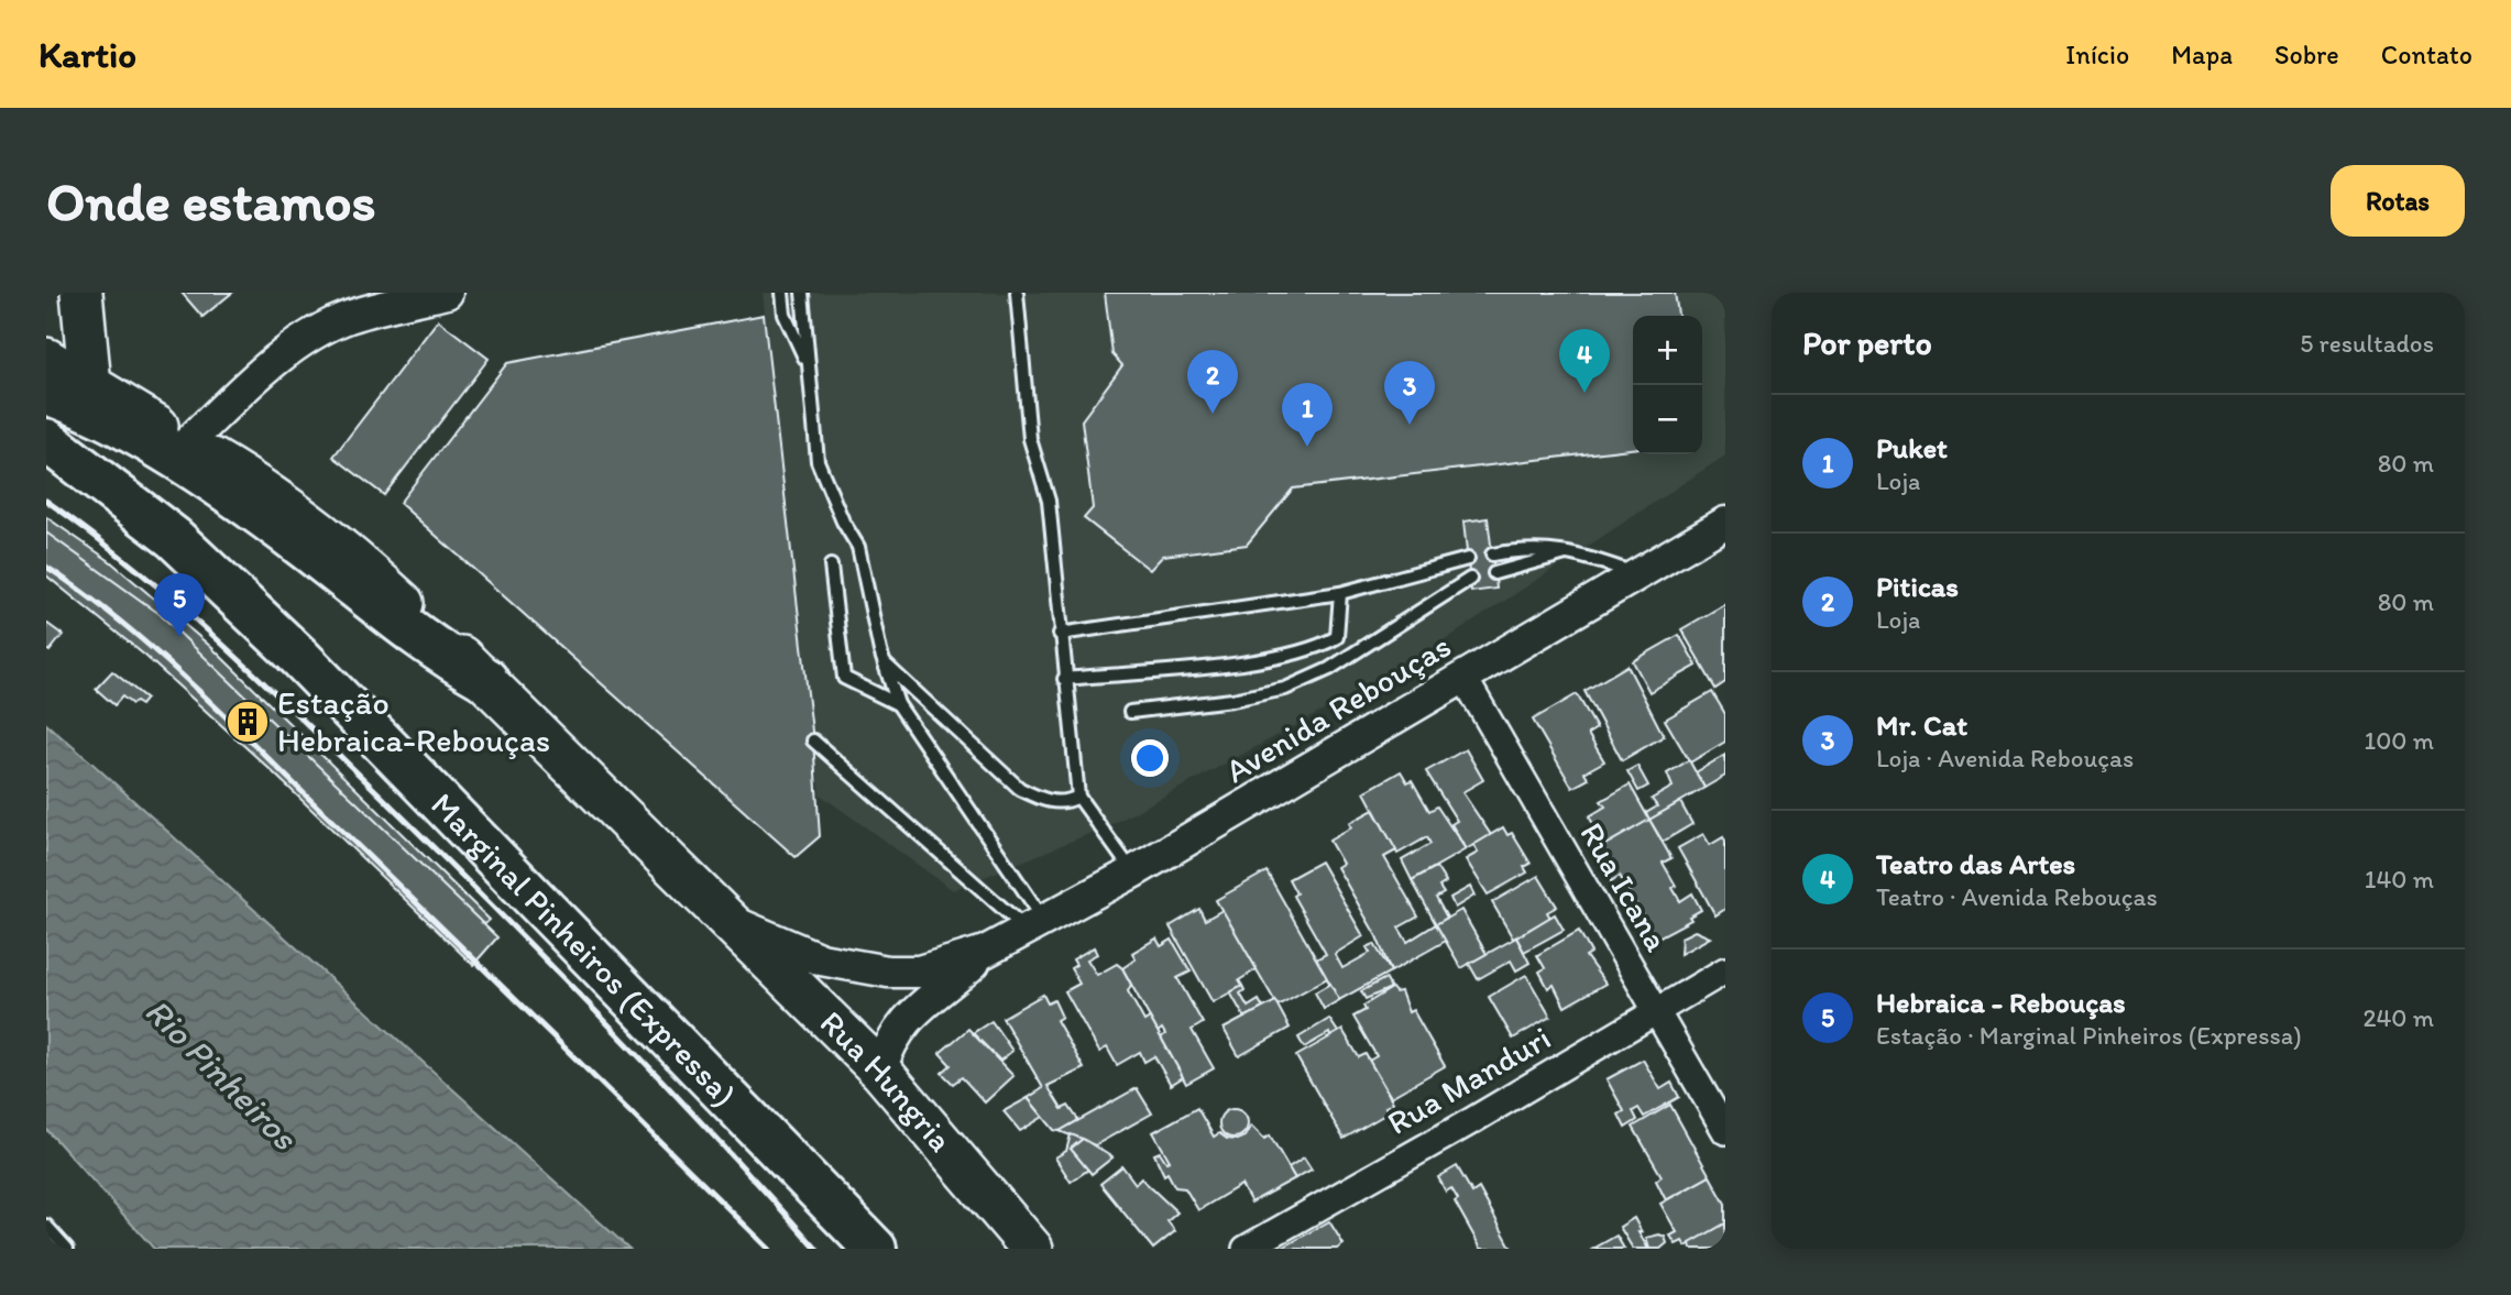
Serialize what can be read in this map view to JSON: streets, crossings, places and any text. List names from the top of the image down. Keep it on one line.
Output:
{"streets":{"highway":["Marginal Pinheiros (Expressa)","Rua Hungria"],"street":["Avenida Rebouças","Rua Icana","Rua Manduri"]},"crossings":[["Avenida Rebouças","Rua Icana"],["Avenida Rebouças","Rua Hungria"],["Rua Icana","Rua Manduri"]],"water":["Rio Pinheiros"],"places":{"building":["Estação Hebraica-Rebouças"]},"page":{"header":"Kartio","nav":["Início","Mapa","Sobre","Contato"],"buttons":"Rotas","title":"Onde estamos","heading":["Por perto","5 resultados"],"map_buttons":["+","−"],"pins":["4","2","3","1","5"],"list":[{"mark":"1","name":"Puket","note":"Loja","value":"80 m"},{"mark":"2","name":"Piticas","note":"Loja","value":"80 m"},{"mark":"3","name":"Mr. Cat","note":"Loja · Avenida Rebouças","value":"100 m"},{"mark":"4","name":"Teatro das Artes","note":"Teatro · Avenida Rebouças","value":"140 m"},{"mark":"5","name":"Hebraica - Rebouças","note":"Estação · Marginal Pinheiros (Expressa)","value":"240 m"}]}}
